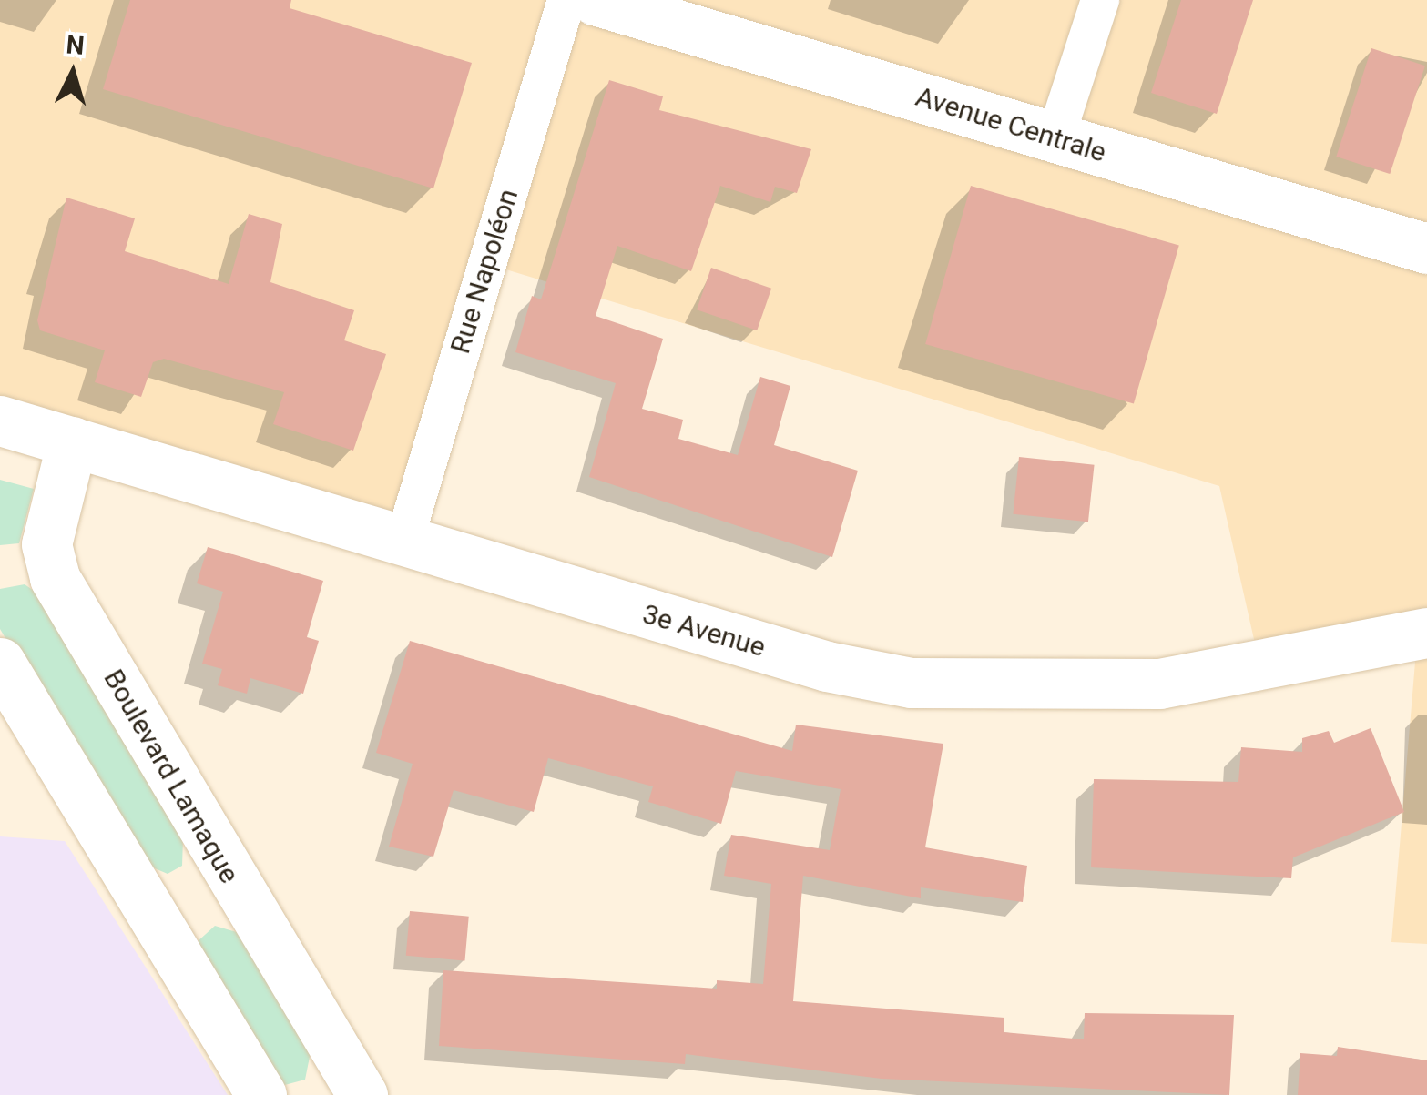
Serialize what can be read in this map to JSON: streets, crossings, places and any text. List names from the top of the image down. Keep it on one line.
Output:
{"streets":{"street":["Avenue Centrale","Rue Napoléon","3e Avenue","Boulevard Lamaque"]},"crossings":[["Rue Napoléon","3e Avenue"],["3e Avenue","Boulevard Lamaque"]],"north":"top"}
